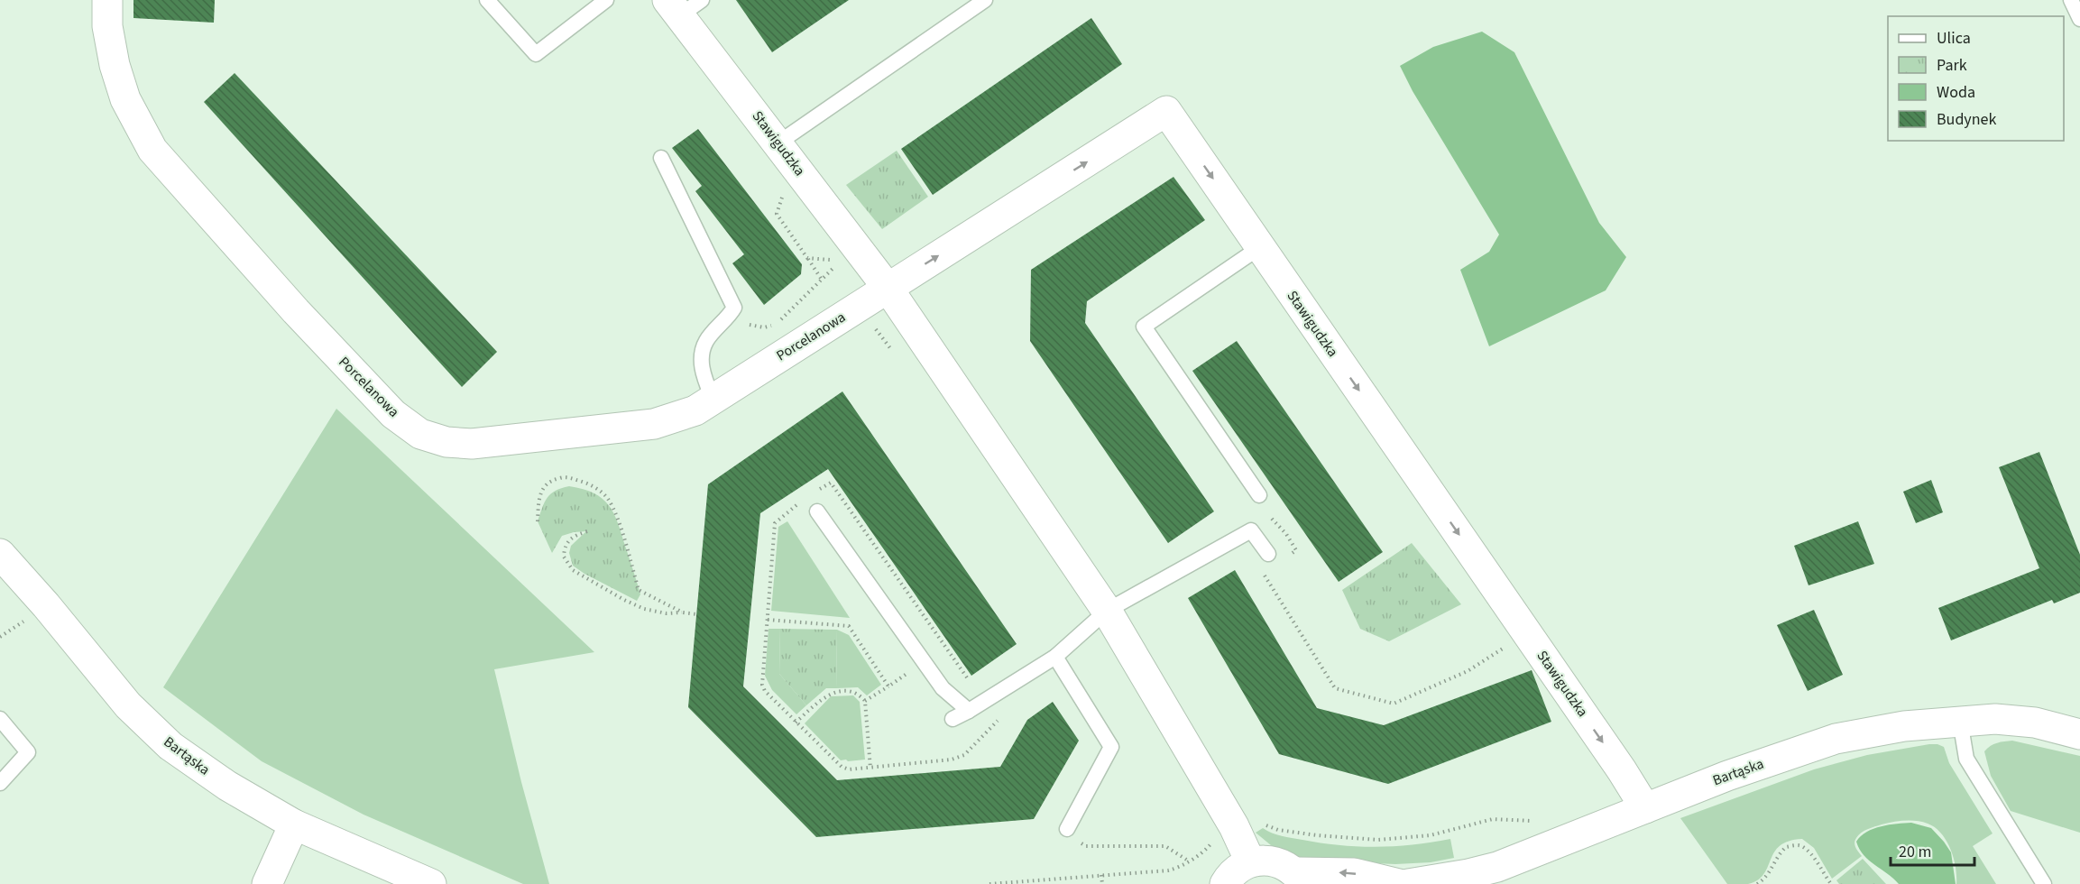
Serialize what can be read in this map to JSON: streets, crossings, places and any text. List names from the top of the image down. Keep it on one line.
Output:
{"streets":{"street":["Stawigudzka","Porcelanowa","Bartąska"]},"crossings":[["Stawigudzka","Porcelanowa"],["Stawigudzka","Bartąska"]],"legend":["Ulica","Park","Woda","Budynek"],"scale_bar":"20 m"}
